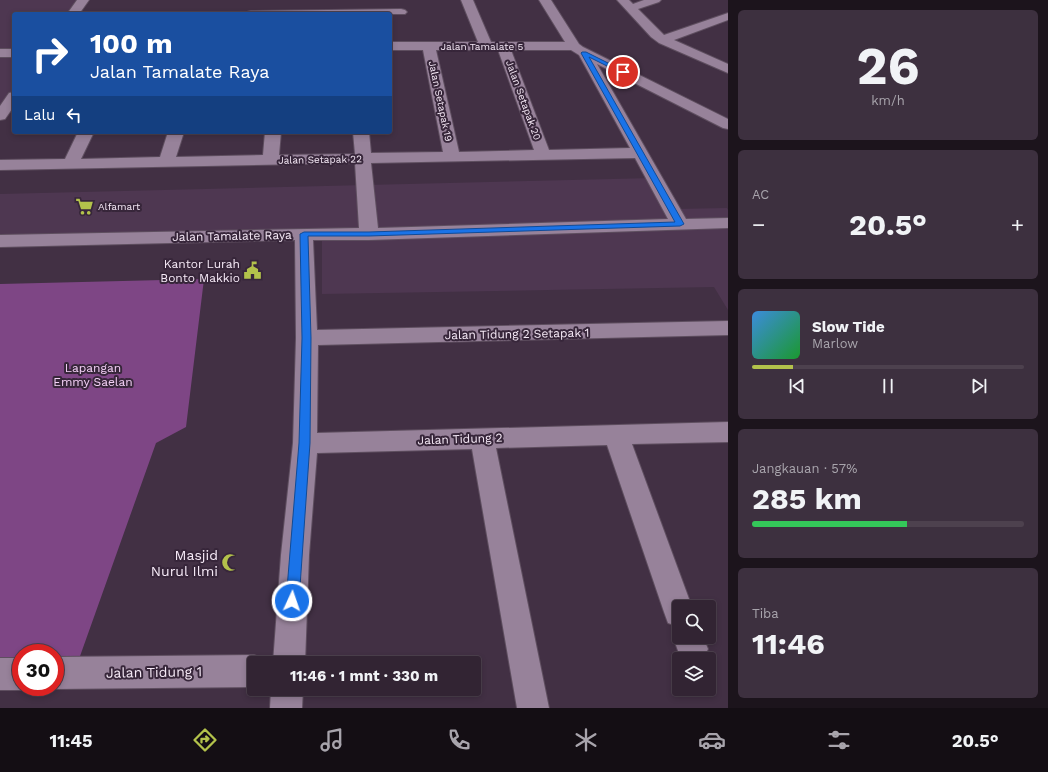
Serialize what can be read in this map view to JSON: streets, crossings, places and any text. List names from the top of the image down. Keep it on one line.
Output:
{"streets":{"street":["Jalan Tamalate 5","Jalan Setapak 20","Jalan Setapak 19","Jalan Setapak 22","Jalan Tamalate Raya","Jalan Tidung 2 Setapak 1","Jalan Tidung 2","Jalan Tidung 1"]},"crossings":[["Jalan Tamalate 5","Jalan Setapak 20"],["Jalan Tamalate 5","Jalan Setapak 19"],["Jalan Setapak 20","Jalan Setapak 22"],["Jalan Setapak 19","Jalan Setapak 22"]],"parks":["Lapangan Emmy Saelan"],"places":{"supermarket":["Alfamart"],"public building":["Kantor Lurah Bonto Makkio"],"mosque":["Masjid Nurul Ilmi"]},"page":{"tile":[["26","km/h"],"AC",["Jangkauan · 57%","285 km"],["Tiba","11:46"]],"turn":["100 m","Jalan Tamalate Raya"],"then":"Lalu","heat":["−","20.5°","+"],"song":["Slow Tide","Marlow"],"limit":"30","trip":"11:46 · 1 mnt · 330 m","tabs":["11:45","20.5°"]}}
